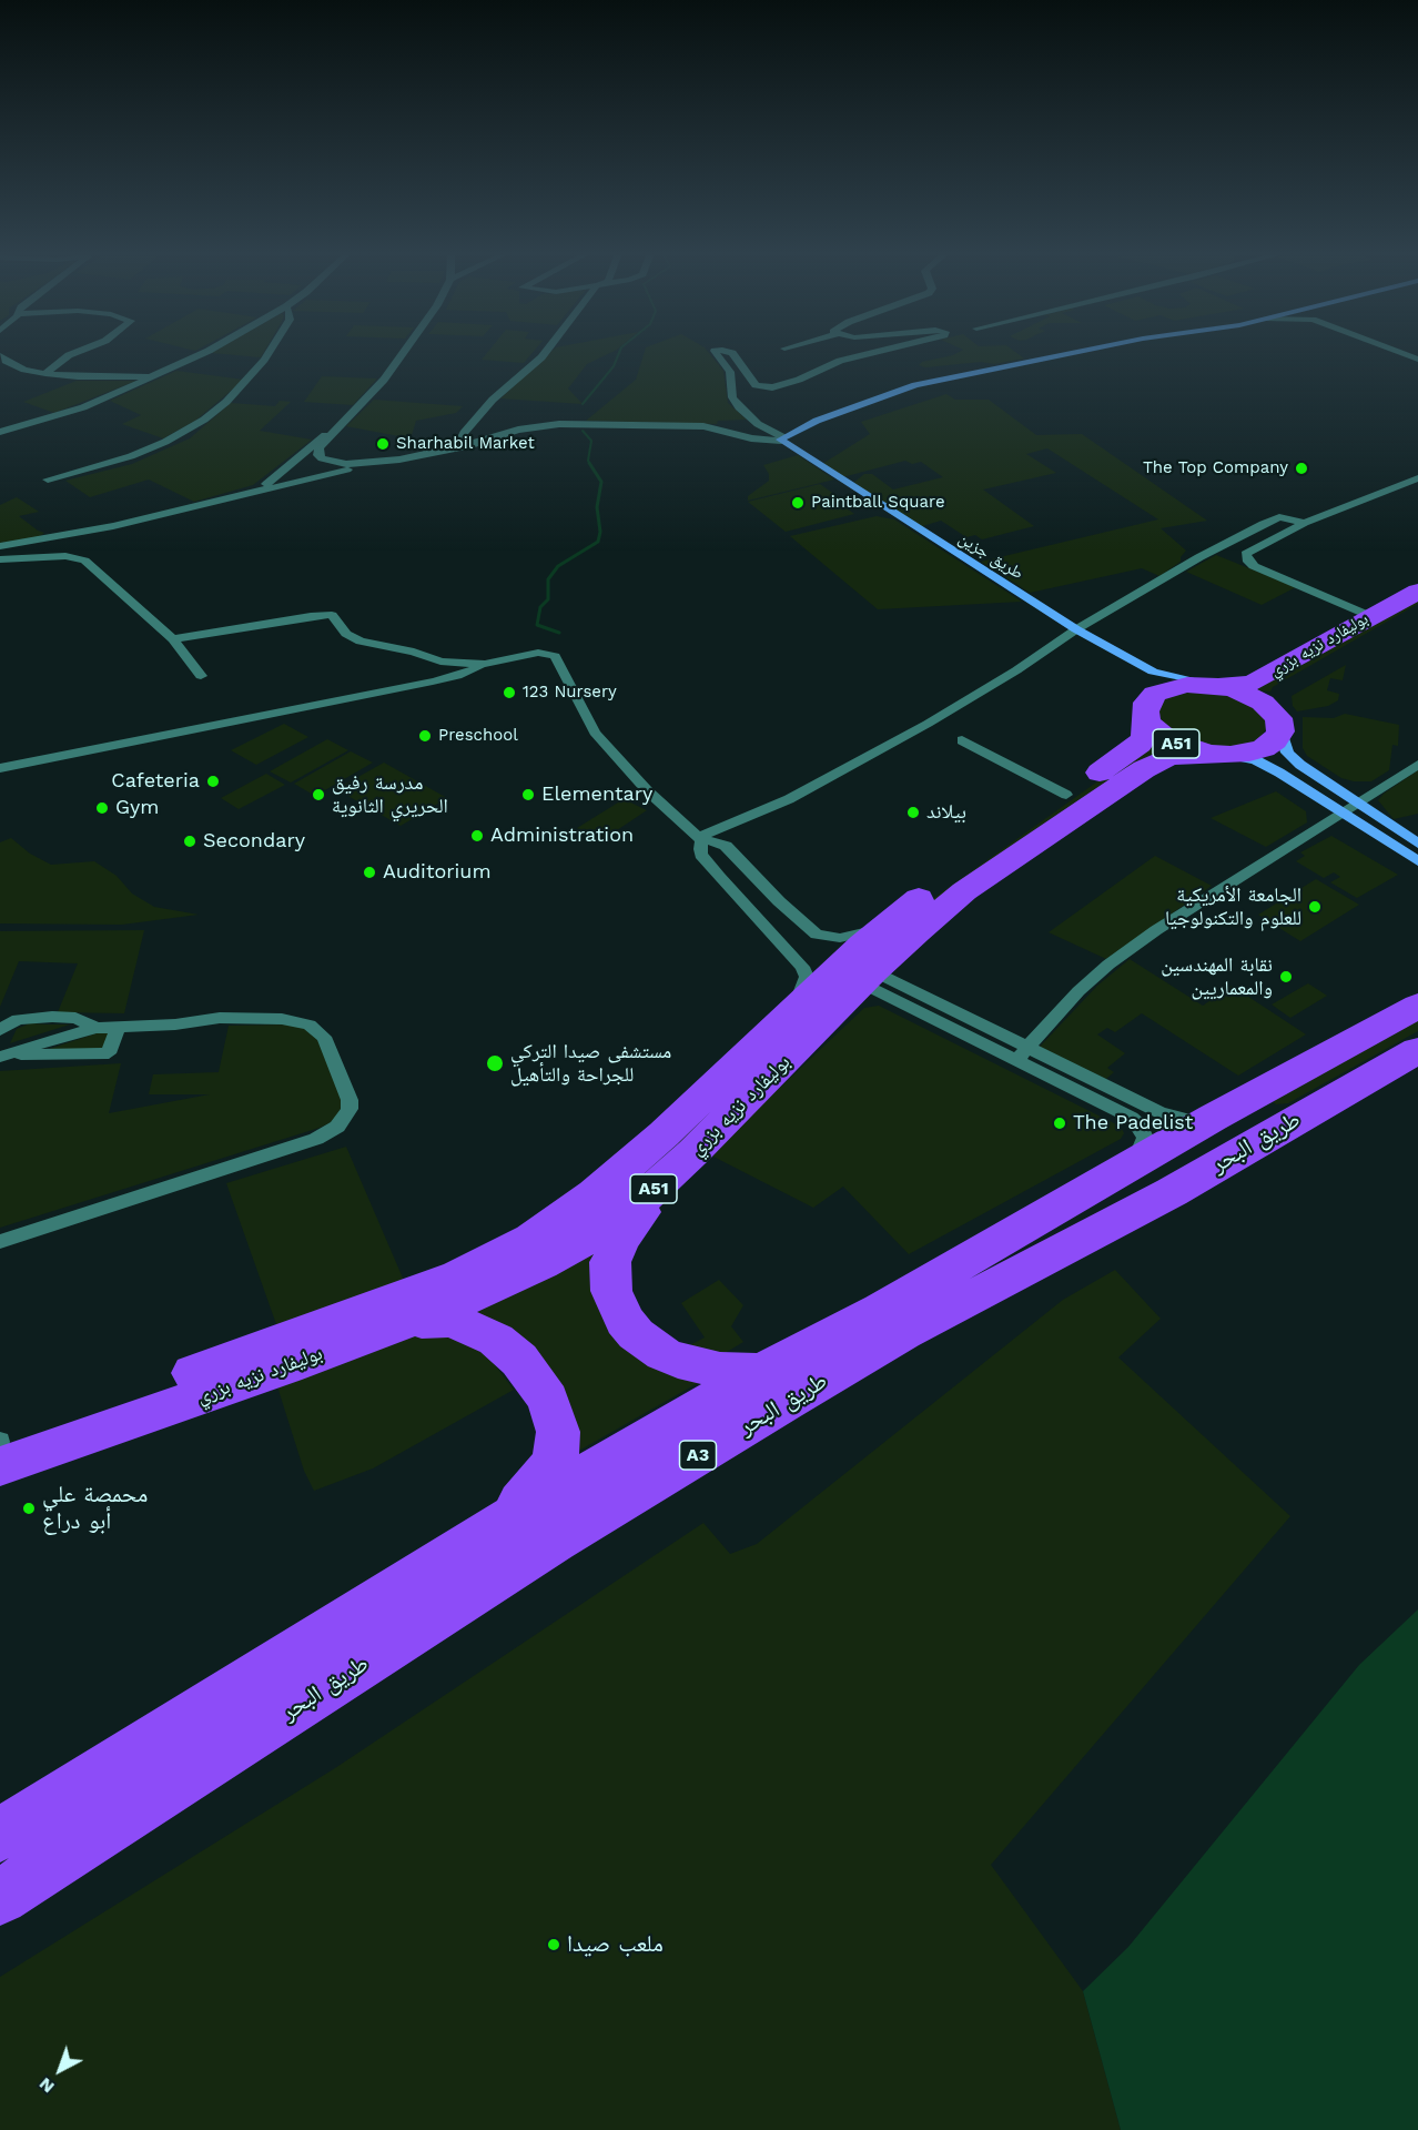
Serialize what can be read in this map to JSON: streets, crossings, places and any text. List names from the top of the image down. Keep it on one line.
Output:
{"streets":{"highway":["بوليفارد نزيه بزري","A51","طريق البحر","A3"],"main road":["طريق جزين"]},"crossings":[["طريق جزين","بوليفارد نزيه بزري"],["طريق جزين","A51"],["بوليفارد نزيه بزري","A51"]],"places":["Sharhabil Market","The Top Company","Paintball Square","123 Nursery","Preschool","Cafeteria","مدرسة رفيق الحريري الثانوية","Elementary","Gym","بيلاند","Administration","Secondary","Auditorium","الجامعة الأمريكية للعلوم والتكنولوجيا","نقابة المهندسين والمعماريين","مستشفى صيدا التركي للجراحة والتأهيل","The Padelist","محمصة علي أبو دراع","ملعب صيدا"],"north":"bottom left"}
